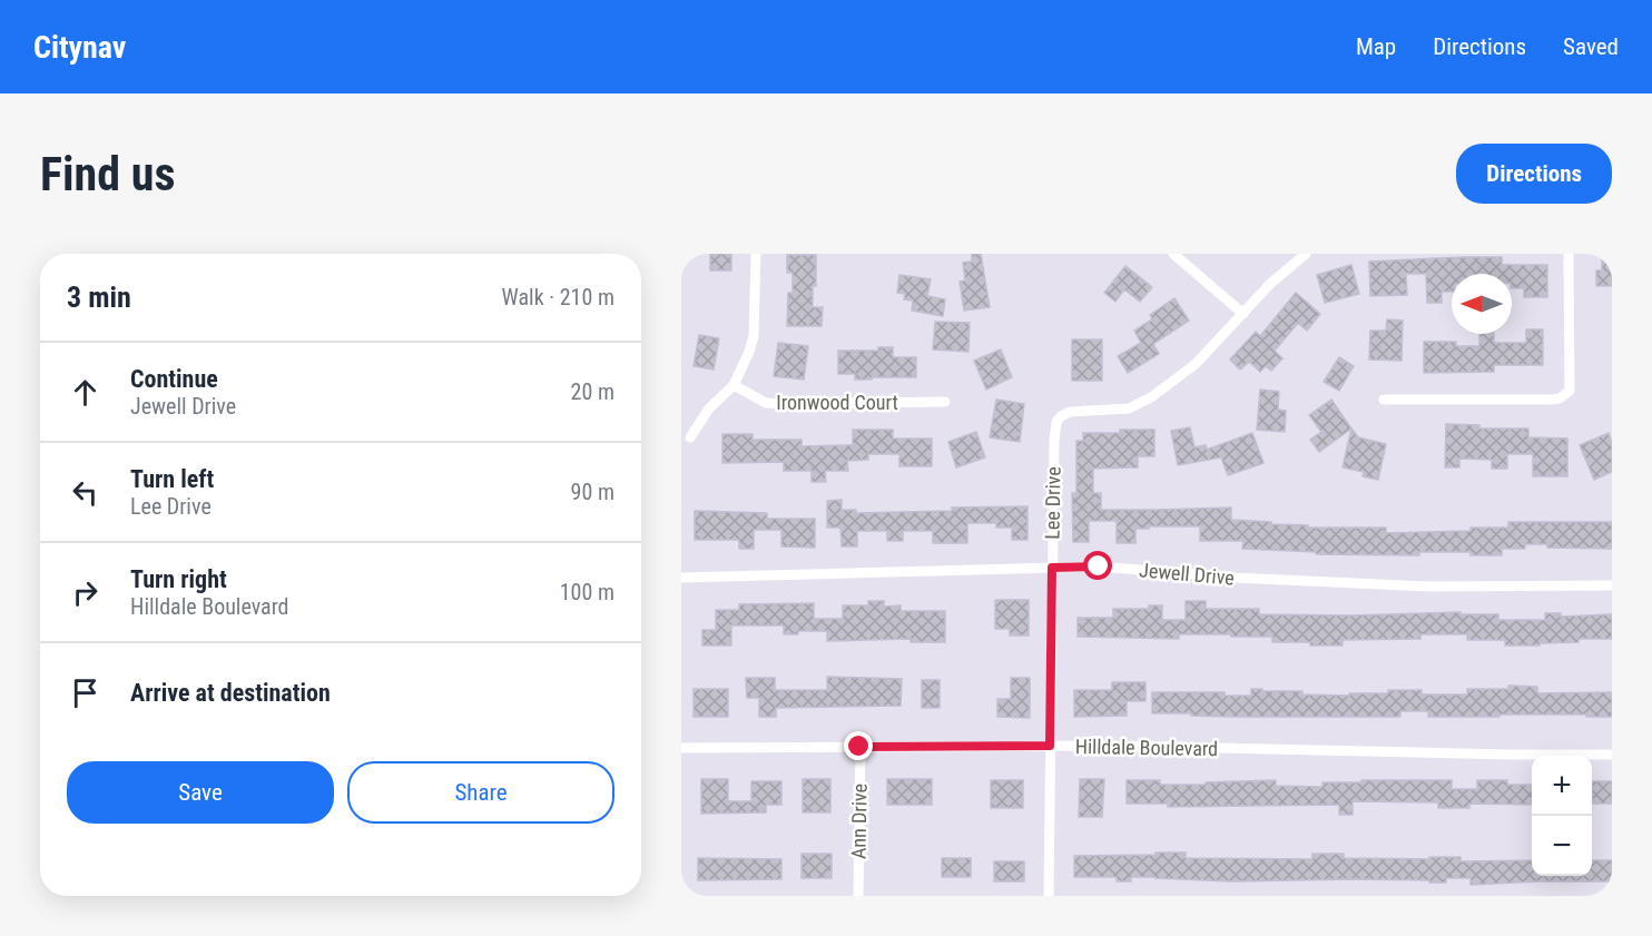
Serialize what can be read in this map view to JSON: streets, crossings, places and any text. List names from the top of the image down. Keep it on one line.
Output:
{"streets":{"street":["Ironwood Court","Lee Drive","Jewell Drive","Hilldale Boulevard","Ann Drive"]},"crossings":[["Lee Drive","Jewell Drive"],["Lee Drive","Hilldale Boulevard"],["Hilldale Boulevard","Ann Drive"]],"north":"left","page":{"header":"Citynav","nav":["Map","Directions","Saved"],"buttons":["Directions",["Save","Share"]],"title":"Find us","heading":["3 min","Walk · 210 m"],"list":[["Continue","Jewell Drive","20 m"],["Turn left","Lee Drive","90 m"],["Turn right","Hilldale Boulevard","100 m"],"Arrive at destination"],"map_buttons":["+","−"]}}
